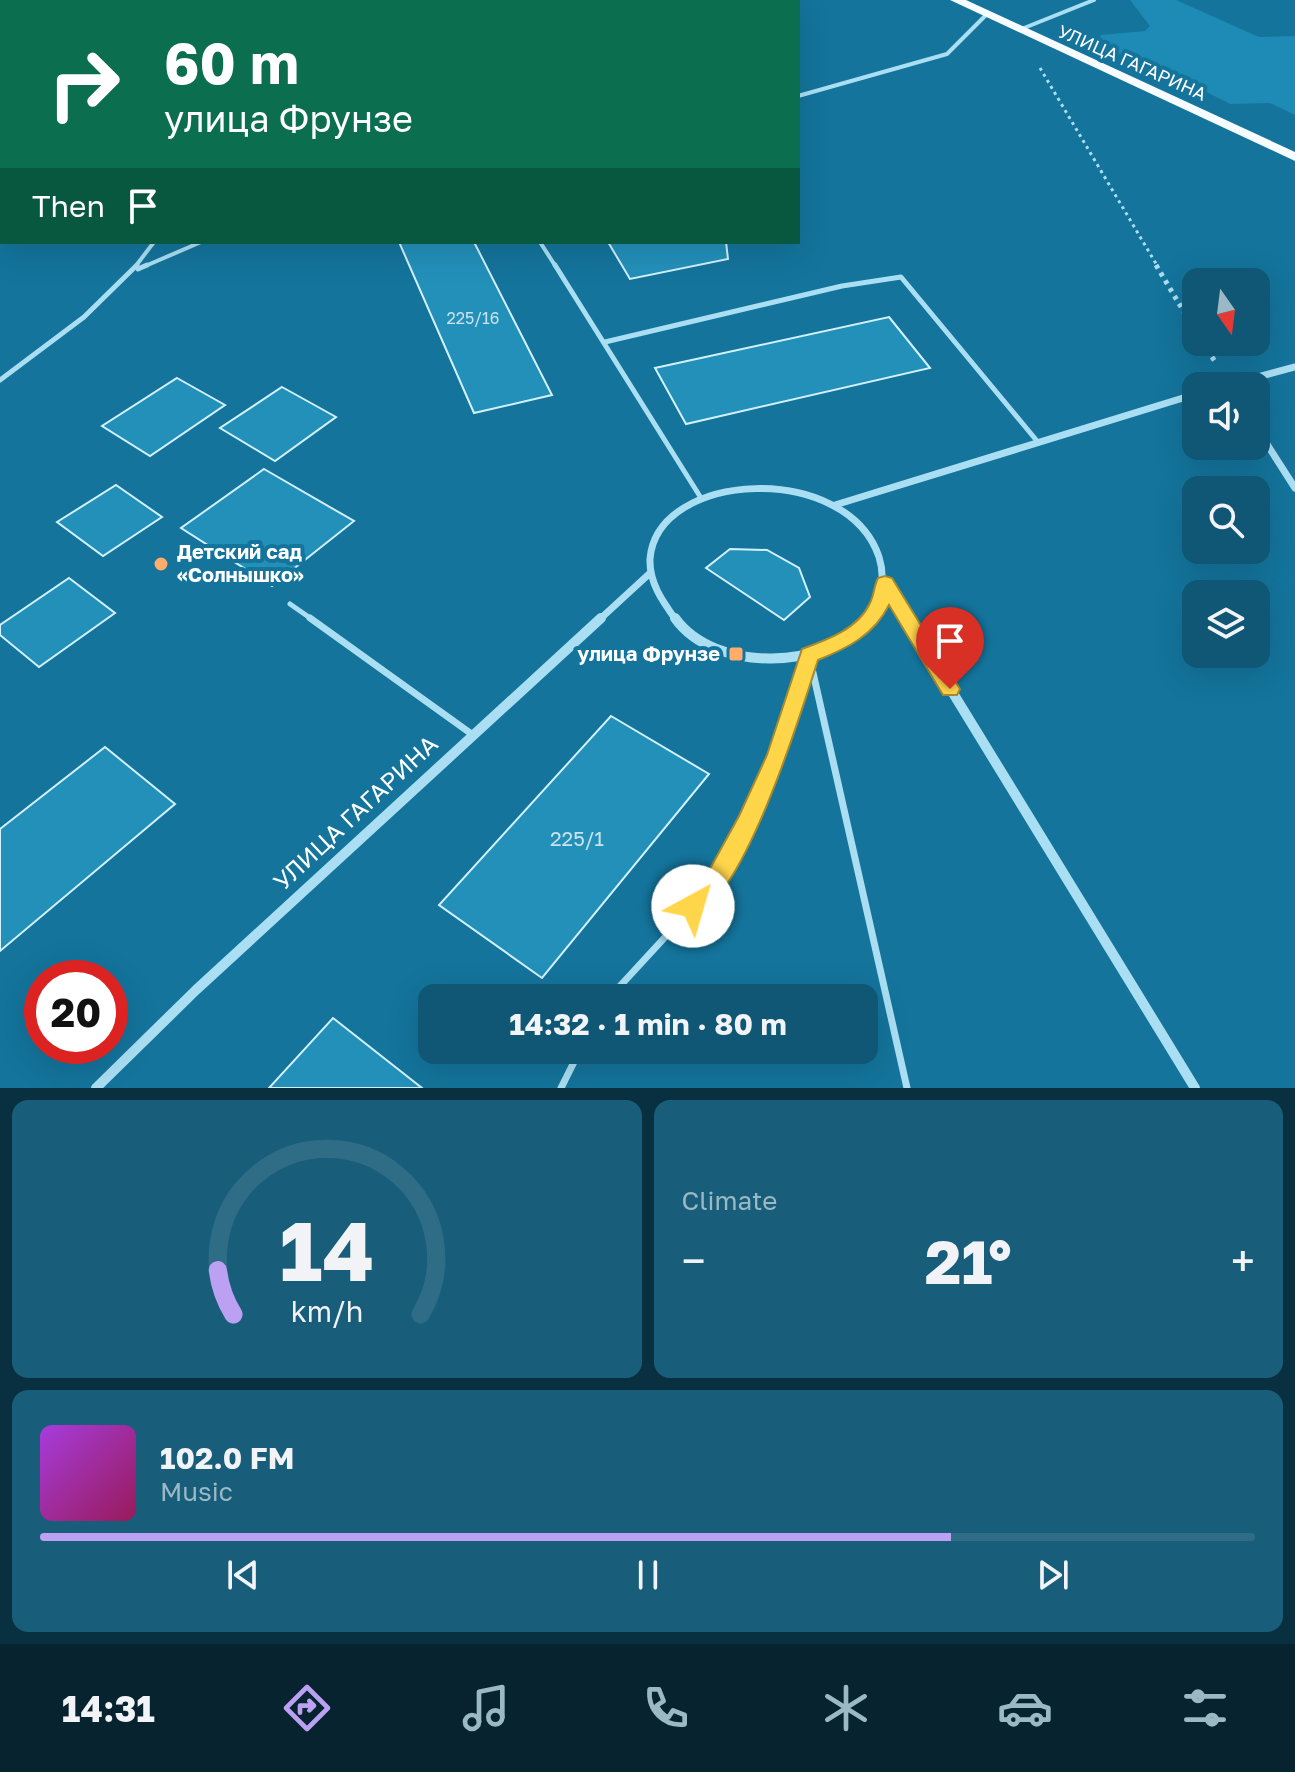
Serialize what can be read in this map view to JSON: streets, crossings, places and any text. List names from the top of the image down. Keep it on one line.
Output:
{"streets":{"main road":["УЛИЦА ГАГАРИНА"]},"places":{"other":["Детский сад «Солнышко»"],"transit":["улица Фрунзе"]},"house_numbers":["225/16","225/1"],"north":"bottom","page":{"turn":["60 m","улица Фрунзе"],"then":"Then","limit":"20","trip":"14:32 · 1 min · 80 m","tile":"Climate","heat":["−","21°","+"],"song":["102.0 FM","Music"],"tabs":"14:31","gauge":["14","km/h"]}}
